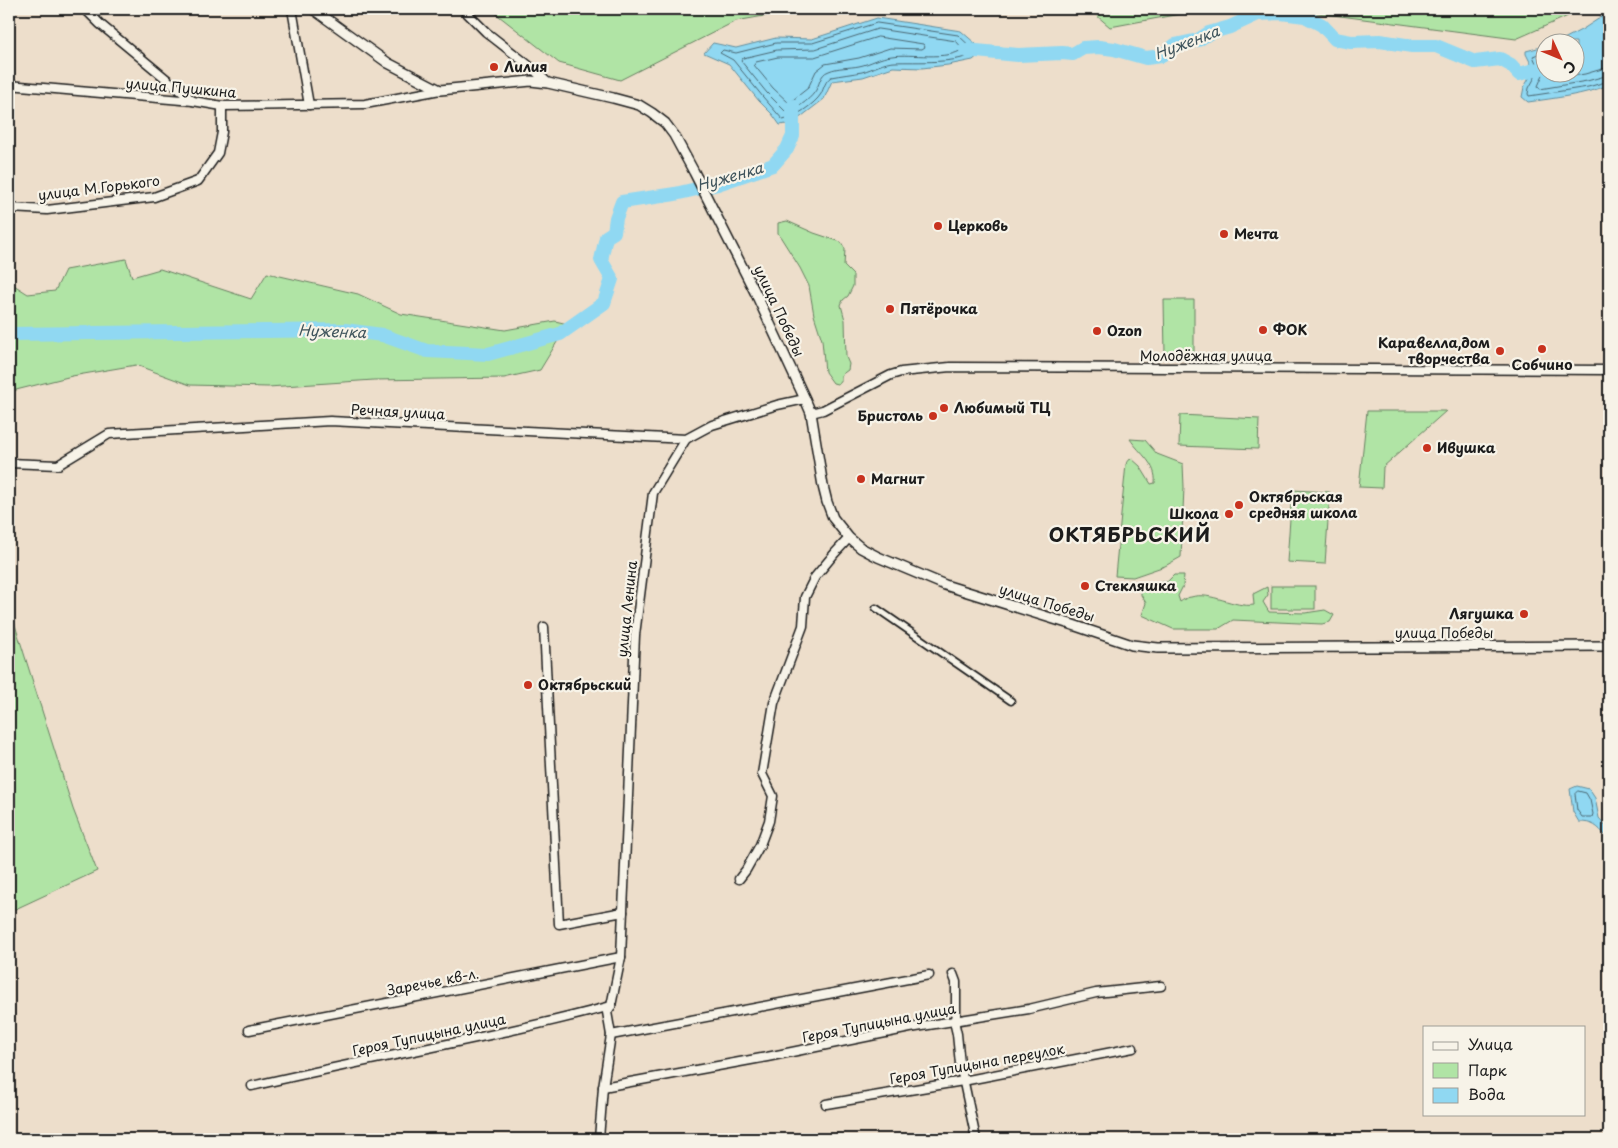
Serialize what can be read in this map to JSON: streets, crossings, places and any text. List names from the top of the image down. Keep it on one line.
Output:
{"streets":{"street":["улица Пушкина","улица М.Горького","улица Победы","Молодёжная улица","Речная улица","улица Ленина","Заречье кв-л.","Героя Тупицына улица","Героя Тупицына переулок"]},"crossings":[["улица Пушкина","улица М.Горького"],["улица Пушкина","улица Победы"],["улица Победы","Молодёжная улица"],["Речная улица","улица Ленина"],["улица Ленина","Заречье кв-л."],["улица Ленина","Героя Тупицына улица"]],"districts":["ОКТЯБРЬСКИЙ"],"water":["Нуженка"],"places":["Лилия","Церковь","Мечта","Пятёрочка","ФОК","Ozon","Собчино","Каравелла,дом творчества","Любимый ТЦ","Бристоль","Ивушка","Магнит","Октябрьская средняя школа","Школа","Стекляшка","Лягушка","Октябрьский"],"legend":["Улица","Парк","Вода"],"north":"bottom right"}
